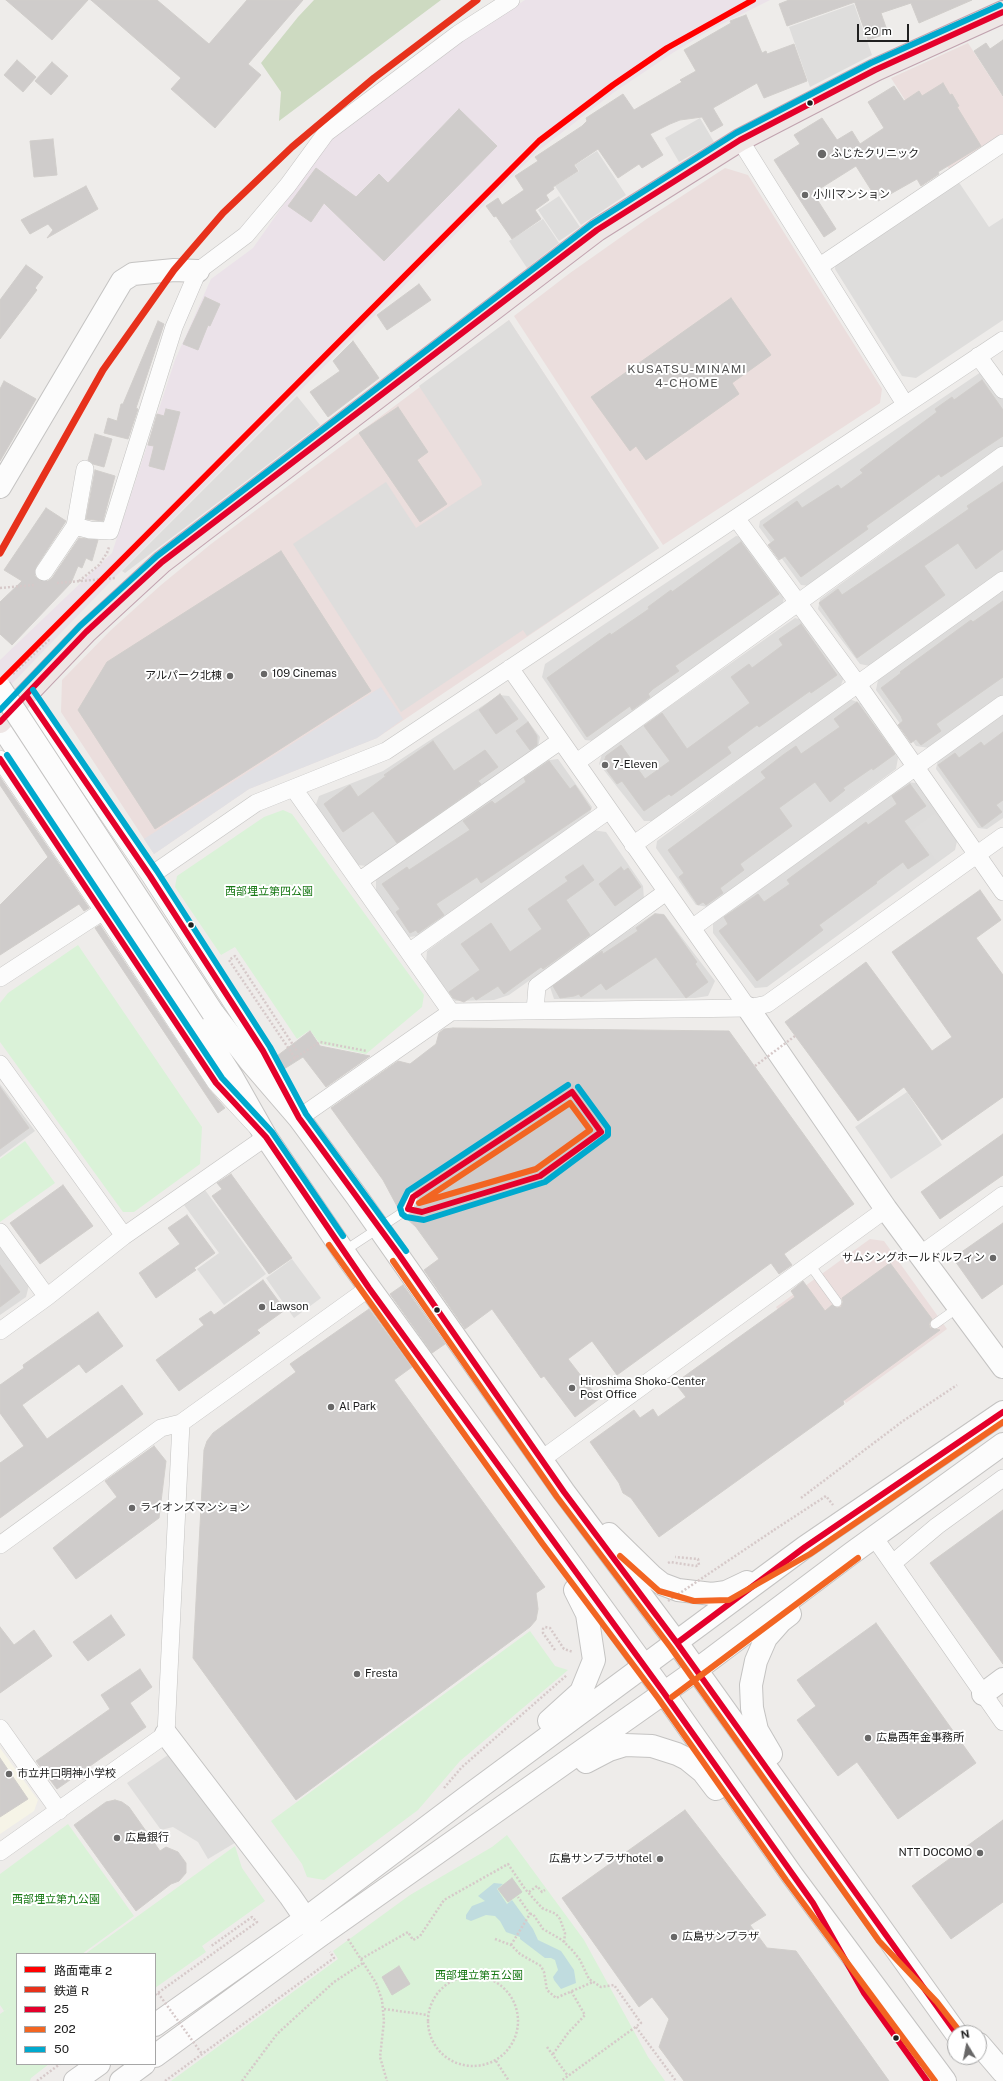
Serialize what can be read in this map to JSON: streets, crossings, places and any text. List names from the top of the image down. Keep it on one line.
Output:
{"districts":["KUSATSU-MINAMI 4-CHOME"],"parks":["西部埋立第四公園","西部埋立第九公園","西部埋立第五公園"],"places":["ふじたクリニック","小川マンション","109 Cinemas","アルパーク北棟","7-Eleven","サムシングホールドルフィン","Lawson","Hiroshima Shoko-Center Post Office","Al Park","ライオンズマンション","Fresta","広島西年金事務所","市立井口明神小学校","広島銀行","NTT DOCOMO","広島サンプラザhotel","広島サンプラザ"],"lines":["tram line 2","rail line R","transit line 50","transit line 25","transit line 202"],"legend":["路面電車 2","鉄道 R","25","202","50"],"scale_bar":"20 m","north":"top"}
